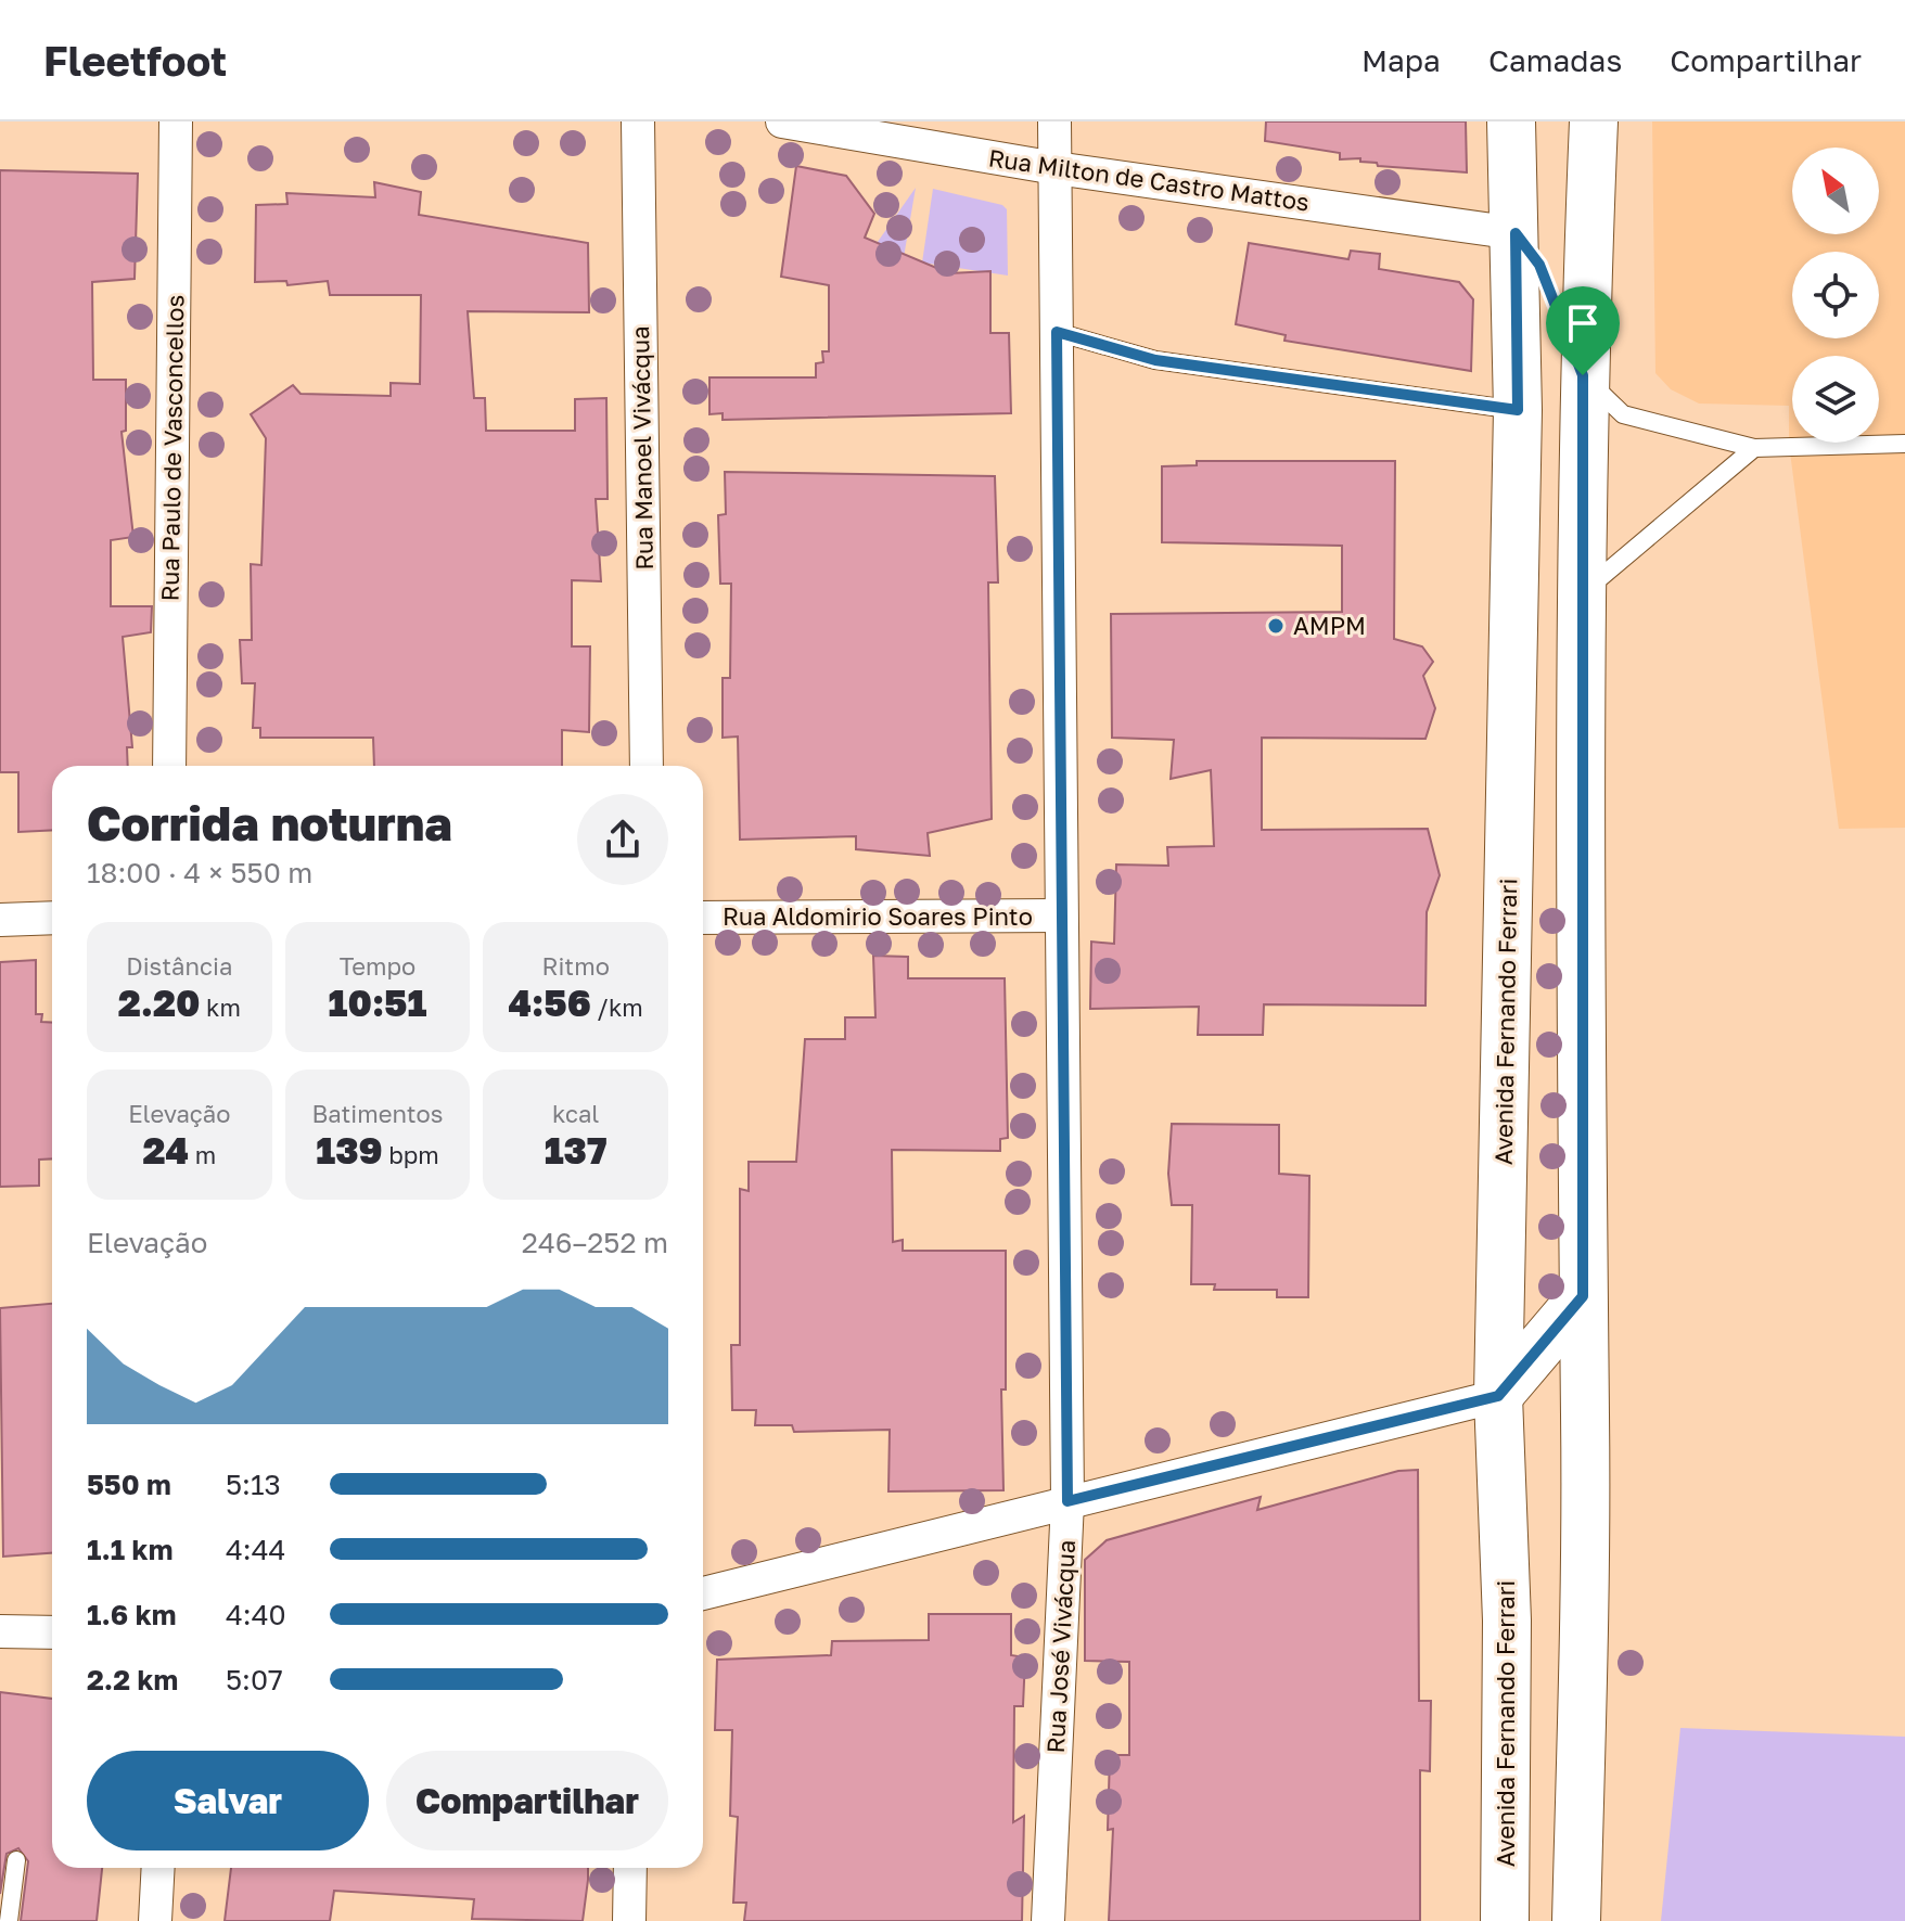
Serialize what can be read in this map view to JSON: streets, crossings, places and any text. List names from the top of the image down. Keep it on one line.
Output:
{"streets":{"main road":["Avenida Fernando Ferrari"],"street":["Rua Milton de Castro Mattos","Rua Paulo de Vasconcellos","Rua Manoel Vivácqua","Rua Aldomirio Soares Pinto","Rua José Vivácqua"]},"crossings":[["Rua Milton de Castro Mattos","Avenida Fernando Ferrari"],["Rua Milton de Castro Mattos","Rua José Vivácqua"],["Rua Aldomirio Soares Pinto","Rua José Vivácqua"]],"places":["AMPM"],"north":"top left","page":{"header":"Fleetfoot","nav":["Mapa","Camadas","Compartilhar"],"heading":["Corrida noturna","18:00 · 4 × 550 m"],"stats":[["Distância","2.20 km"],["Tempo","10:51"],["Ritmo","4:56 /km"],["Elevação","24 m"],["Batimentos","139 bpm"],["kcal","137"]],"chart":["Elevação","246–252 m"],"list":[{"name":"550 m","note":"5:13"},{"name":"1.1 km","note":"4:44"},{"name":"1.6 km","note":"4:40"},{"name":"2.2 km","note":"5:07"}],"buttons":["Salvar","Compartilhar"]}}
